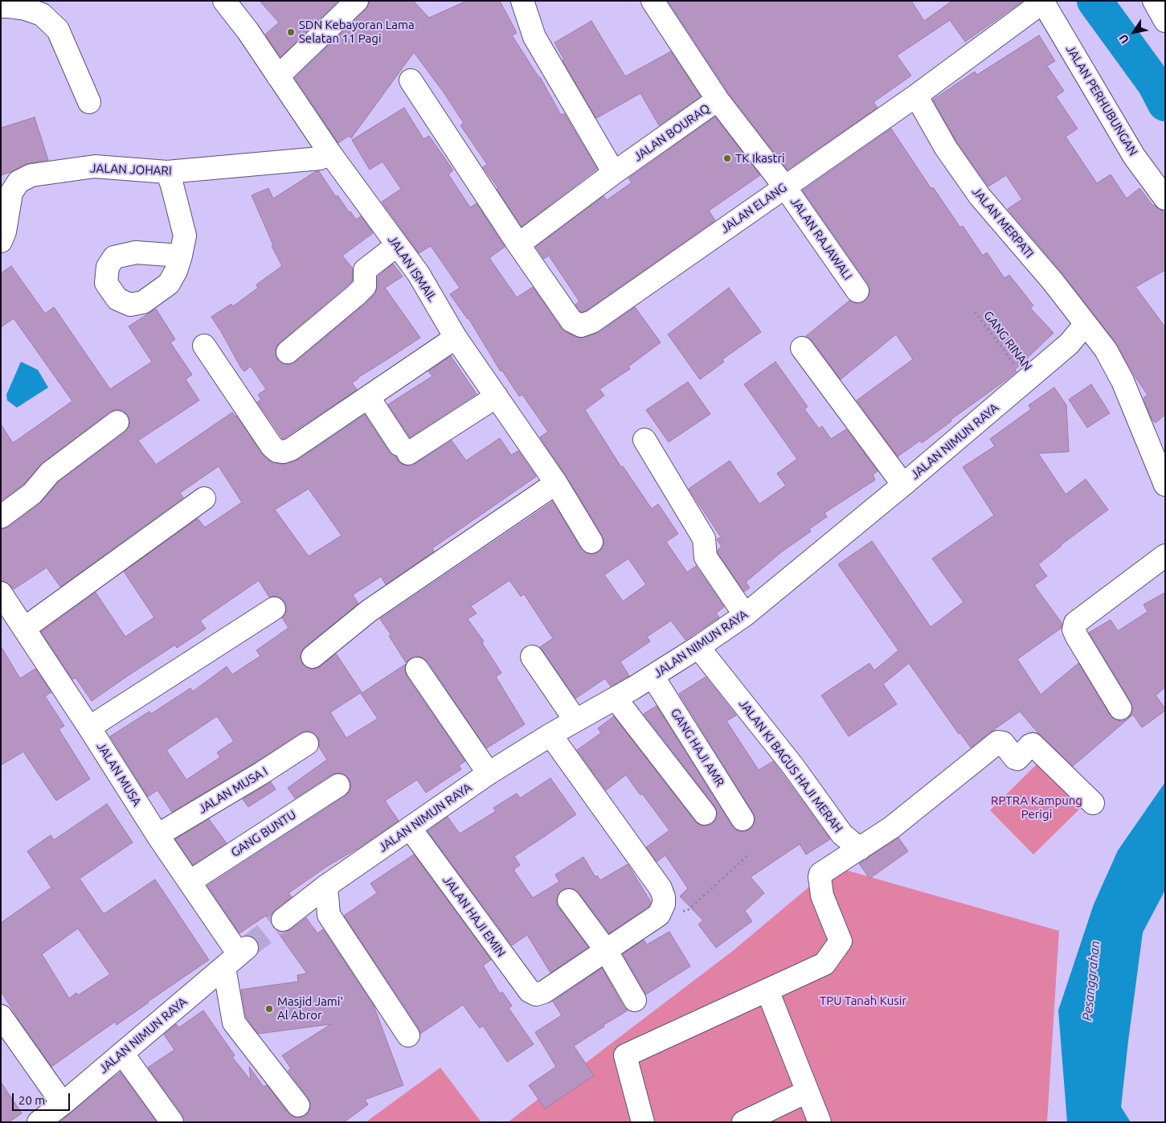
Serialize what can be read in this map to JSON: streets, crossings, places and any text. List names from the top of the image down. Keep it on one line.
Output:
{"streets":{"street":["JALAN PERHUBUNGAN","JALAN BOURAQ","JALAN JOHARI","JALAN ELANG","JALAN MERPATI","JALAN RAJAWALI","JALAN ISMAIL","JALAN NIMUN RAYA","GANG HAJI AMR","JALAN KI BAGUS HAJI MERAH","JALAN MUSA","JALAN MUSA I","GANG BUNTU","JALAN HAJI EMIN"],"path":["GANG RINAN"]},"crossings":[["JALAN BOURAQ","JALAN ELANG"],["JALAN BOURAQ","JALAN RAJAWALI"],["JALAN JOHARI","JALAN ISMAIL"],["JALAN ELANG","JALAN MERPATI"],["JALAN ELANG","JALAN RAJAWALI"],["JALAN MERPATI","JALAN NIMUN RAYA"],["GANG RINAN","JALAN NIMUN RAYA"],["JALAN NIMUN RAYA","GANG HAJI AMR"],["JALAN NIMUN RAYA","JALAN KI BAGUS HAJI MERAH"],["JALAN NIMUN RAYA","JALAN MUSA"],["JALAN NIMUN RAYA","JALAN HAJI EMIN"],["JALAN MUSA","JALAN MUSA I"],["JALAN MUSA","GANG BUNTU"]],"water":["Pesanggrahan"],"parks":["RPTRA Kampung Perigi","TPU Tanah Kusir"],"places":["SDN Kebayoran Lama Selatan 11 Pagi","TK Ikastri","Masjid Jami' Al Abror"],"scale_bar":"20 m","north":"bottom left"}
